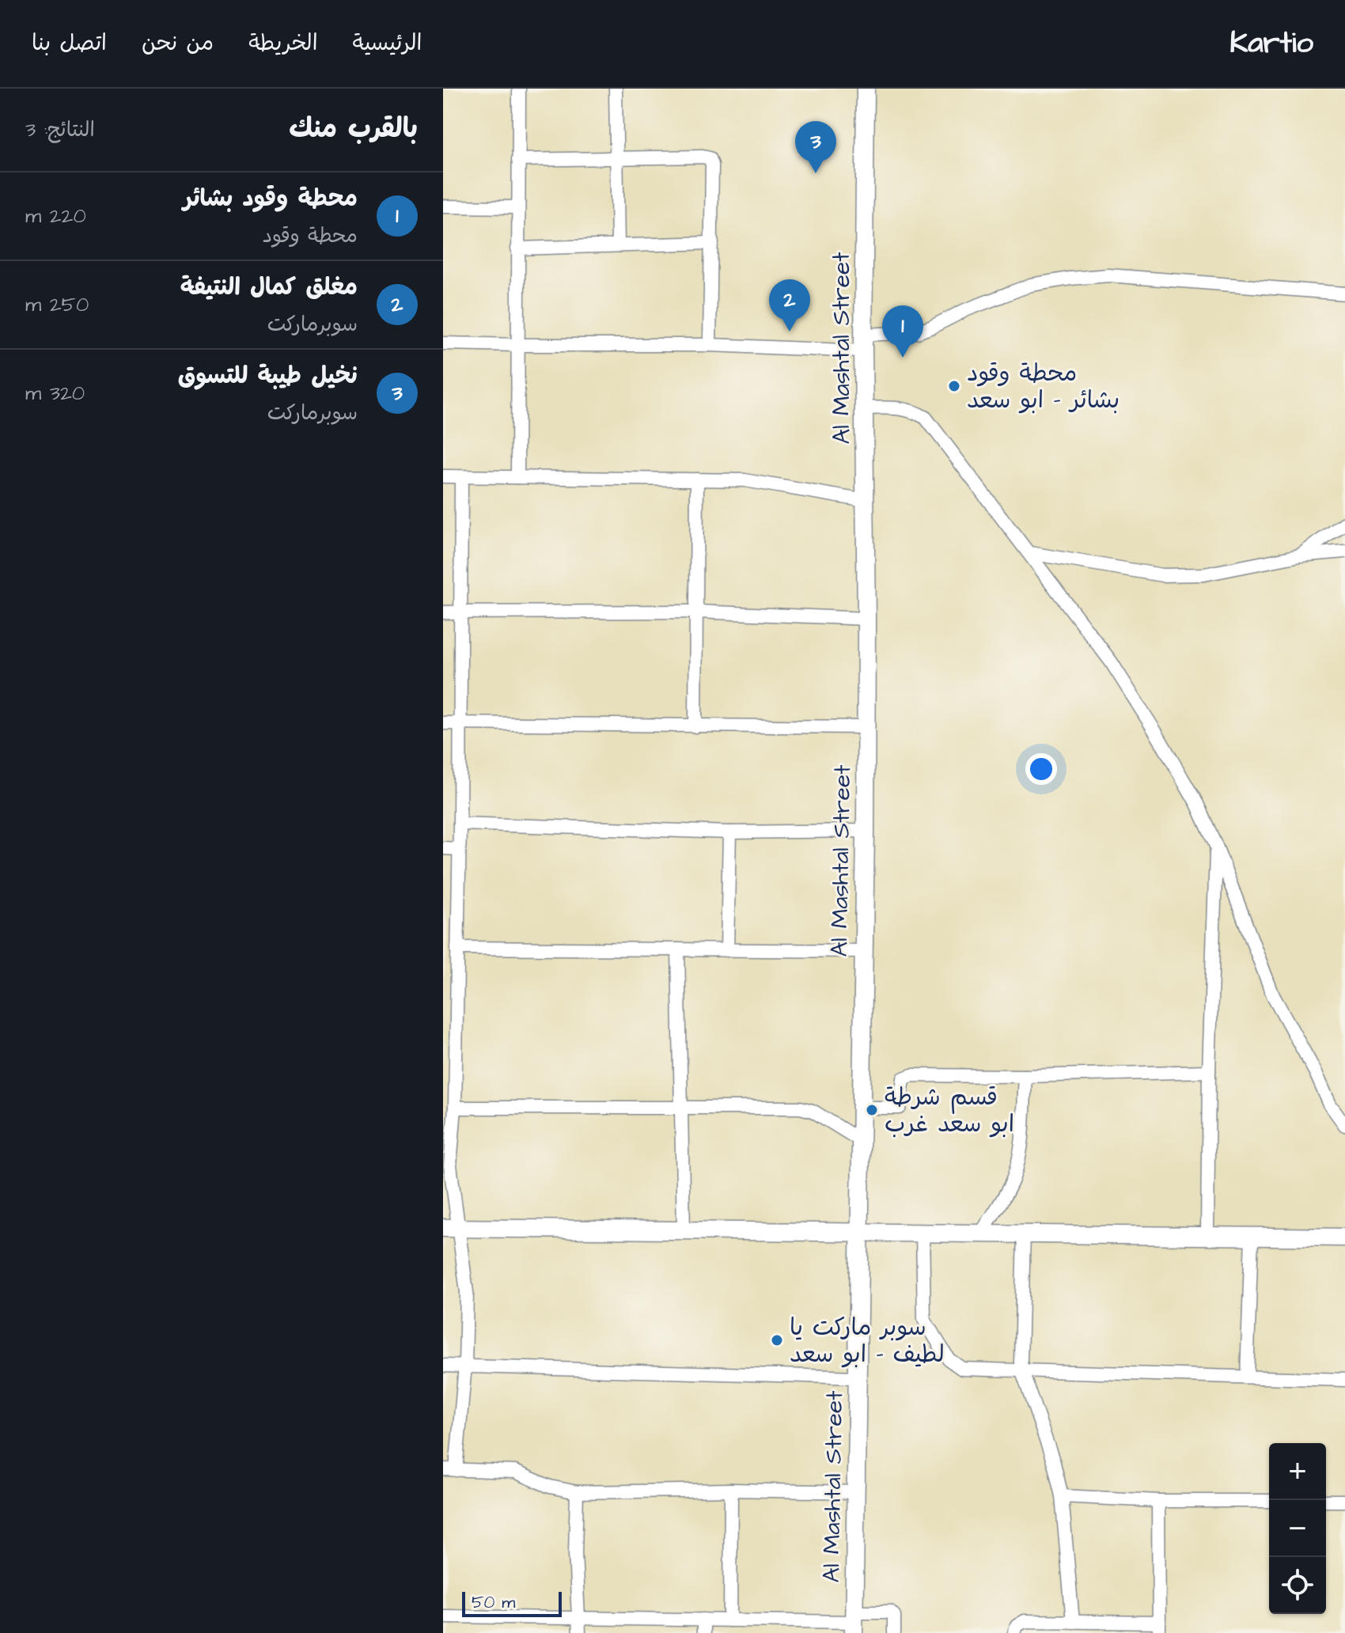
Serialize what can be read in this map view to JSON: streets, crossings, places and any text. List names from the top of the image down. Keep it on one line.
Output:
{"streets":{"street":["Al Mashtal Street"]},"places":["محطة وقود بشائر - ابو سعد","قسم شرطة ابو سعد غرب","سوبر ماركت يا لطيف - ابو سعد"],"scale_bar":"50 m","page":{"header":"Kartio","nav":["الرئيسية","الخريطة","من نحن","اتصل بنا"],"heading":["بالقرب منك","النتائج: 3"],"pins":["3","2","1"],"list":[{"mark":"1","name":"محطة وقود بشائر","note":"محطة وقود","value":"220 m"},{"mark":"2","name":"مغلق كمال النتيفة","note":"سوبرماركت","value":"250 m"},{"mark":"3","name":"نخيل طيبة للتسوق","note":"سوبرماركت","value":"320 m"}],"map_buttons":["+","−"],"scale":"50 m"}}
